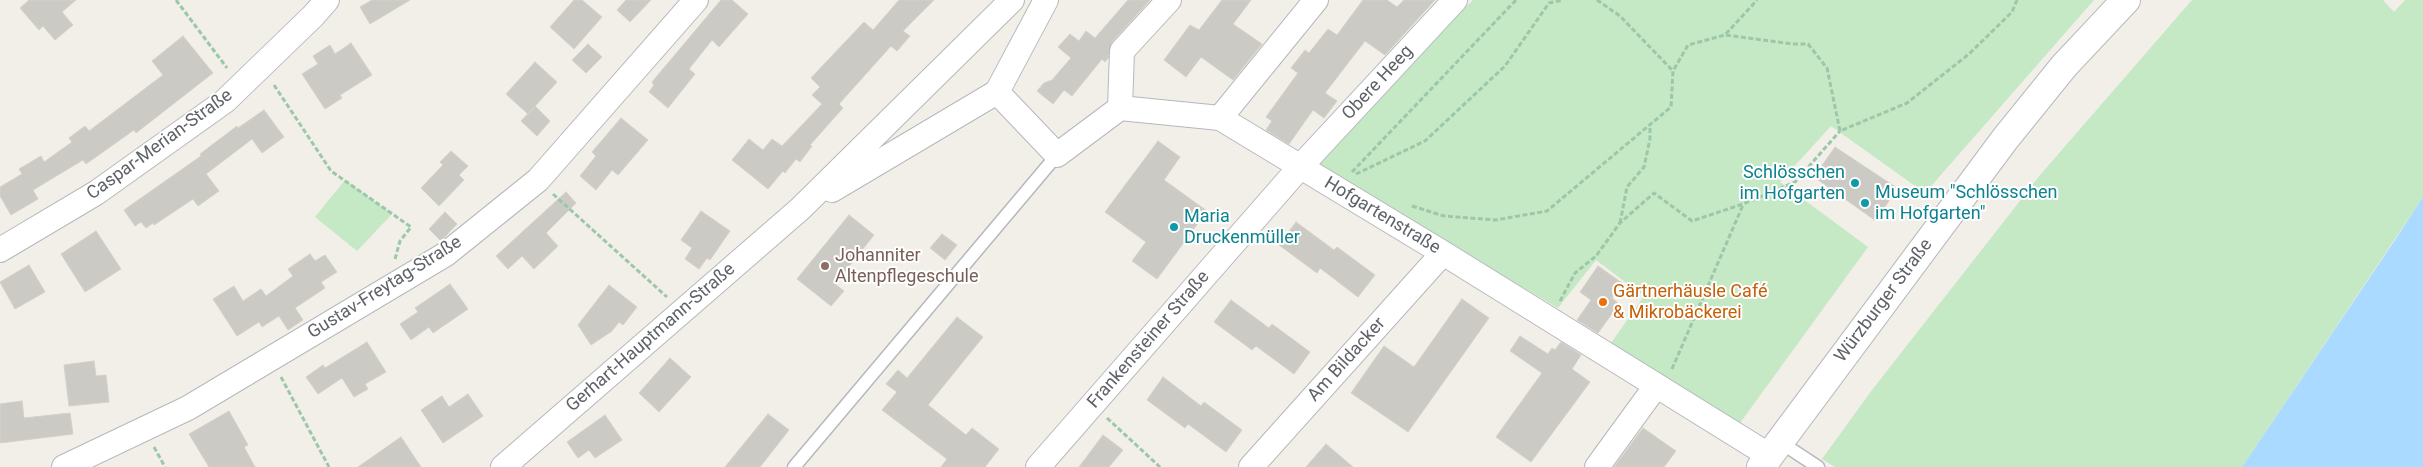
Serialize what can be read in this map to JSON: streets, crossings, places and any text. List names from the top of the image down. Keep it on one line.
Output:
{"streets":{"main road":["Würzburger Straße"],"street":["Obere Heeg","Caspar-Merian-Straße","Hofgartenstraße","Gustav-Freytag-Straße","Gerhart-Hauptmann-Straße","Frankensteiner Straße","Am Bildacker"]},"crossings":[["Obere Heeg","Hofgartenstraße"],["Obere Heeg","Frankensteiner Straße"],["Hofgartenstraße","Würzburger Straße"],["Hofgartenstraße","Frankensteiner Straße"],["Hofgartenstraße","Am Bildacker"]],"places":["Schlösschen im Hofgarten","Museum \"Schlösschen im Hofgarten\"","Maria Druckenmüller","Johanniter Altenpflegeschule","Gärtnerhäusle Café & Mikrobäckerei"]}
